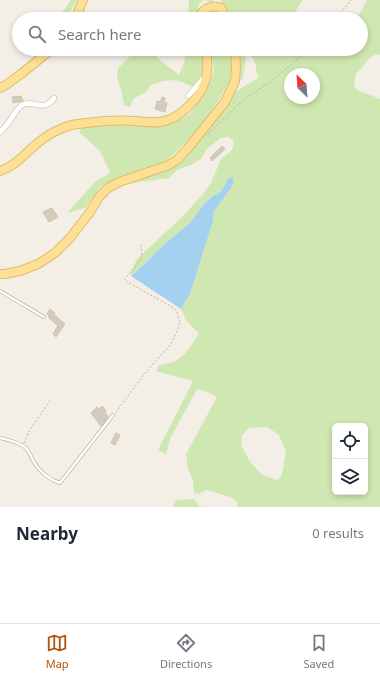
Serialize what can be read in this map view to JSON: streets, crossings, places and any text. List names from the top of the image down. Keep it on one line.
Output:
{"north":"top left","page":{"search":"Search here","heading":["Nearby","0 results"],"nav":["Map","Directions","Saved"]}}
